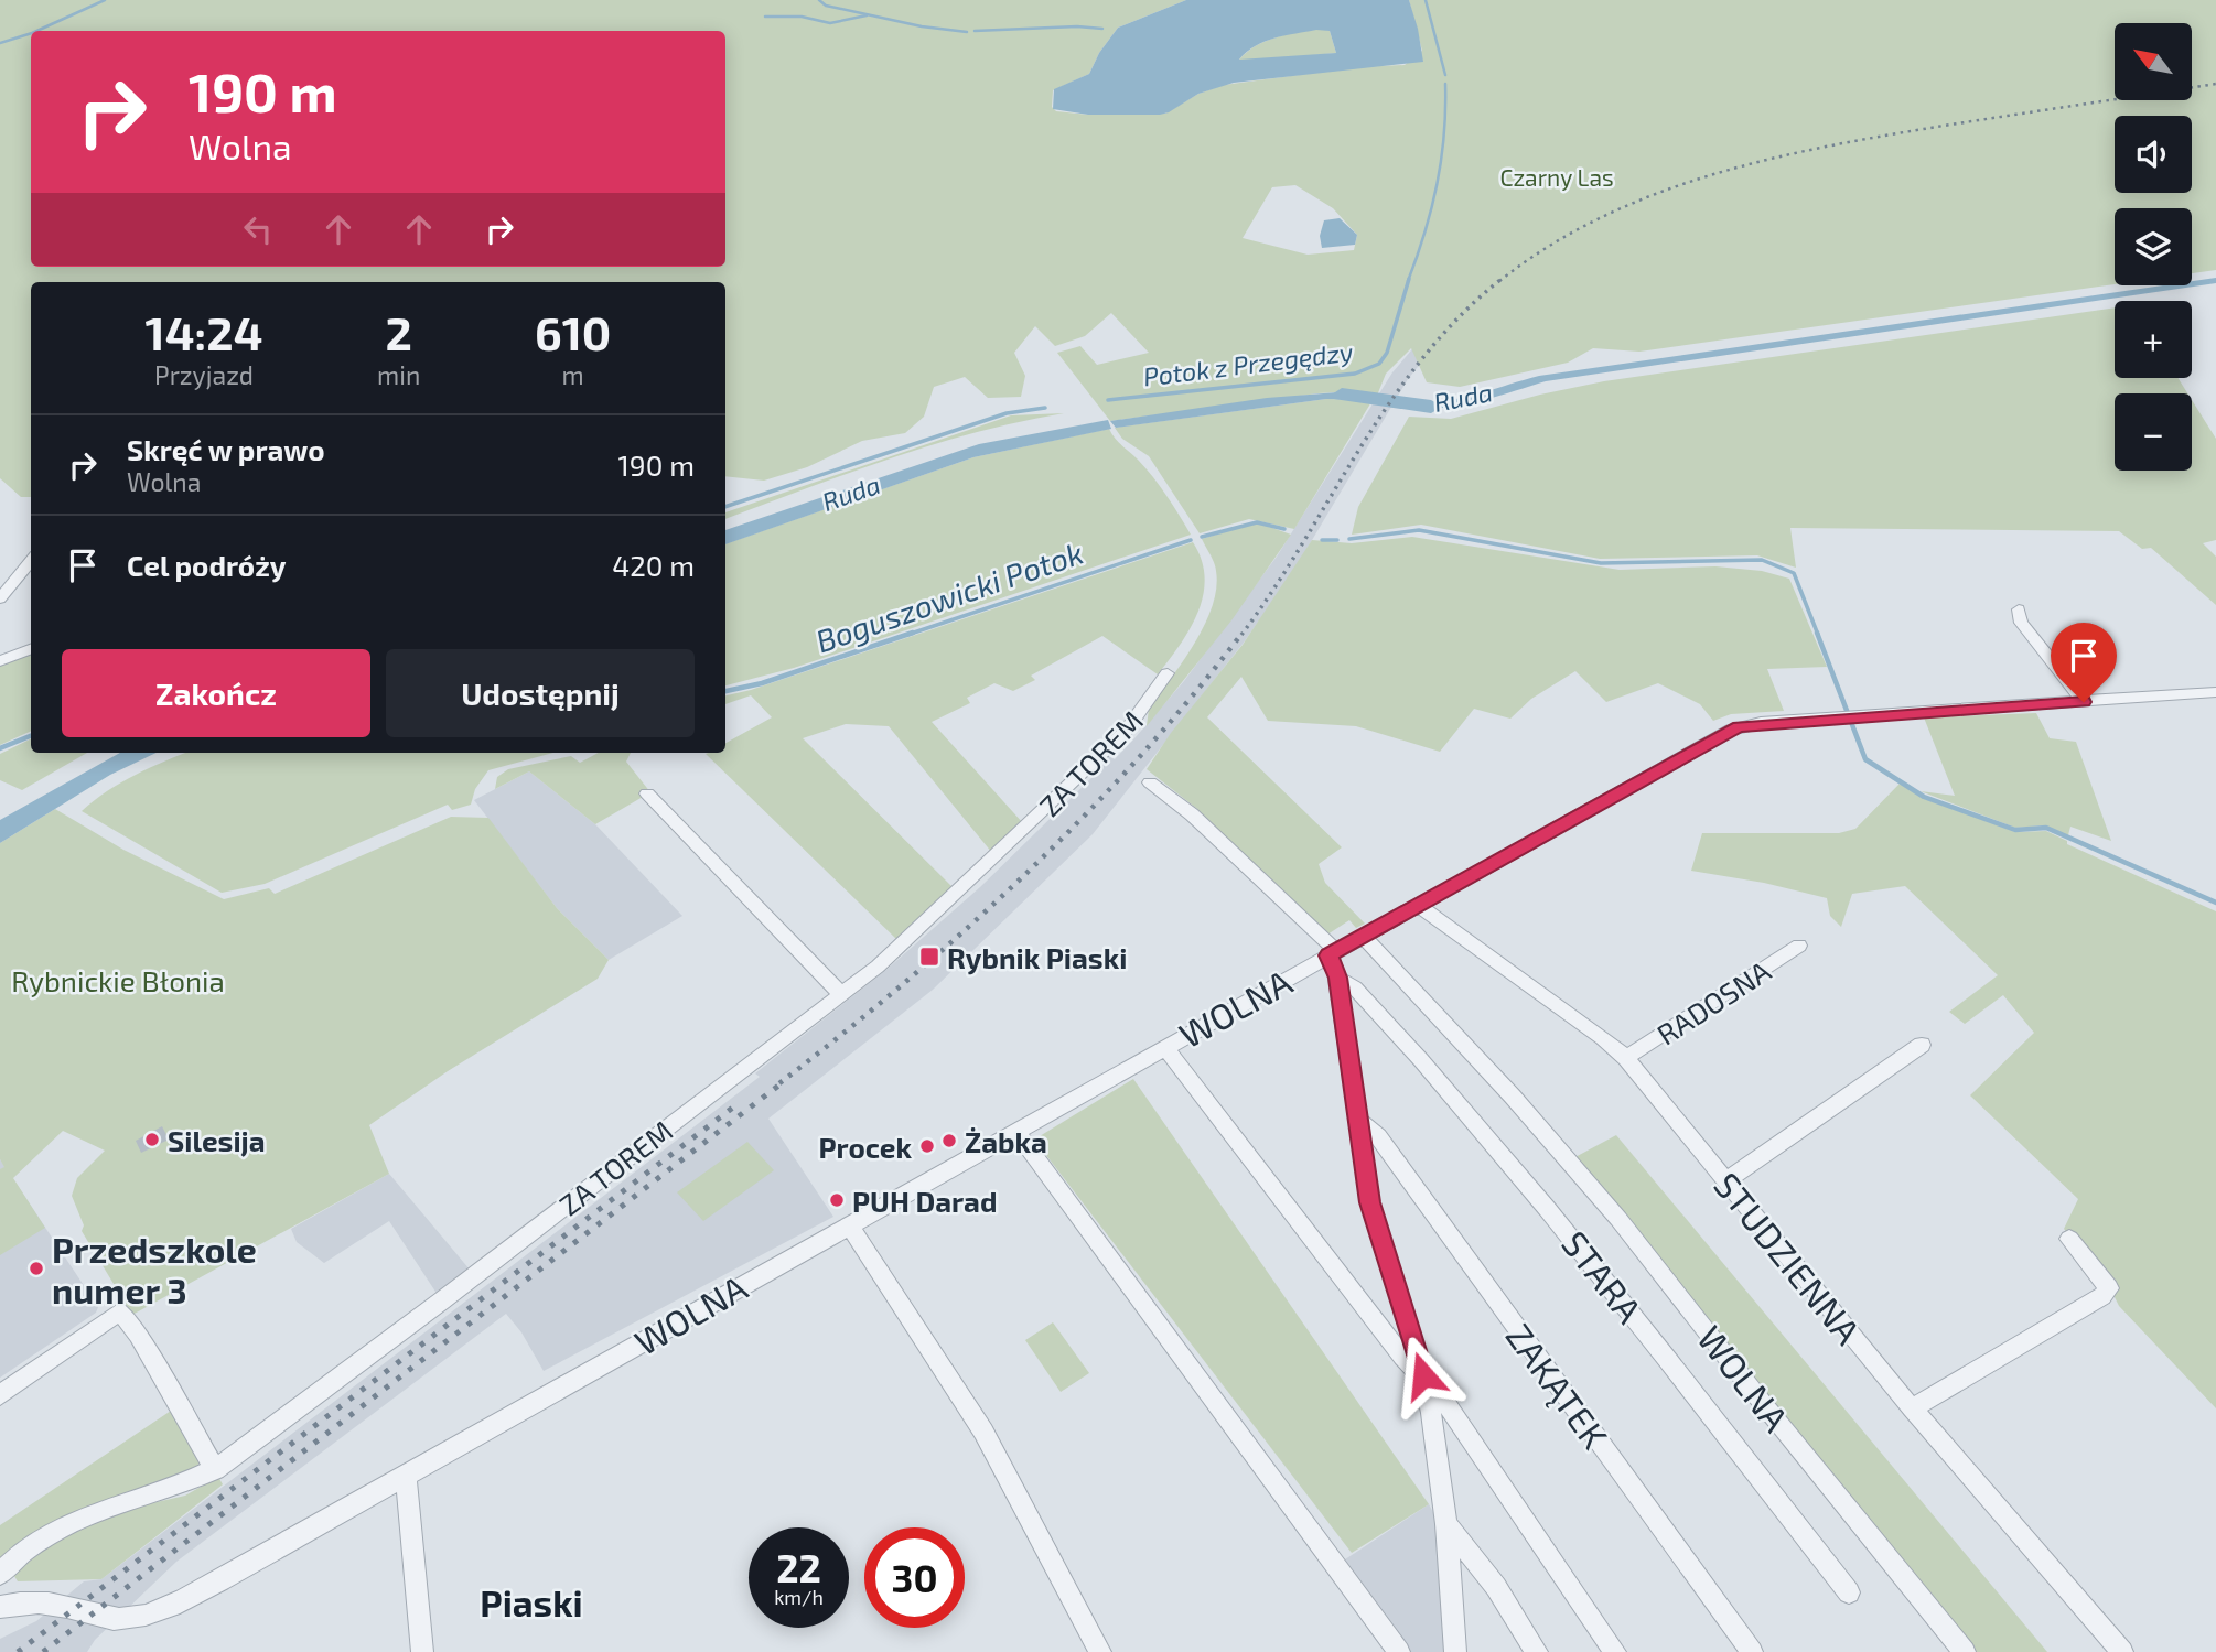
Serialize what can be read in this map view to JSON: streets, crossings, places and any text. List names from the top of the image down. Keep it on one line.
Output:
{"streets":{"street":["ZA TOREM","RADOSNA","WOLNA","STUDZIENNA","STARA","ZAKĄTEK"]},"crossings":[["RADOSNA","STUDZIENNA"],["WOLNA","STUDZIENNA"],["WOLNA","STARA"],["STARA","ZAKĄTEK"]],"districts":["Piaski"],"water":["Potok z Przegędzy","Ruda","Boguszowicki Potok"],"parks":["Czarny Las","Rybnickie Błonia"],"places":{"transit":["Rybnik Piaski"],"other":["Silesija","Żabka","Procek","PUH Darad","Przedszkole numer 3"]},"north":"top left","page":{"map_buttons":["+","−"],"turn":["190 m","Wolna"],"eta":["14:24","Przyjazd","2","min","610","m"],"list":[{"name":"Skręć w prawo","note":"Wolna","value":"190 m"},{"name":"Cel podróży","value":"420 m"}],"buttons":["Zakończ","Udostępnij"],"speed":"22 km/h","limit":"30"}}
